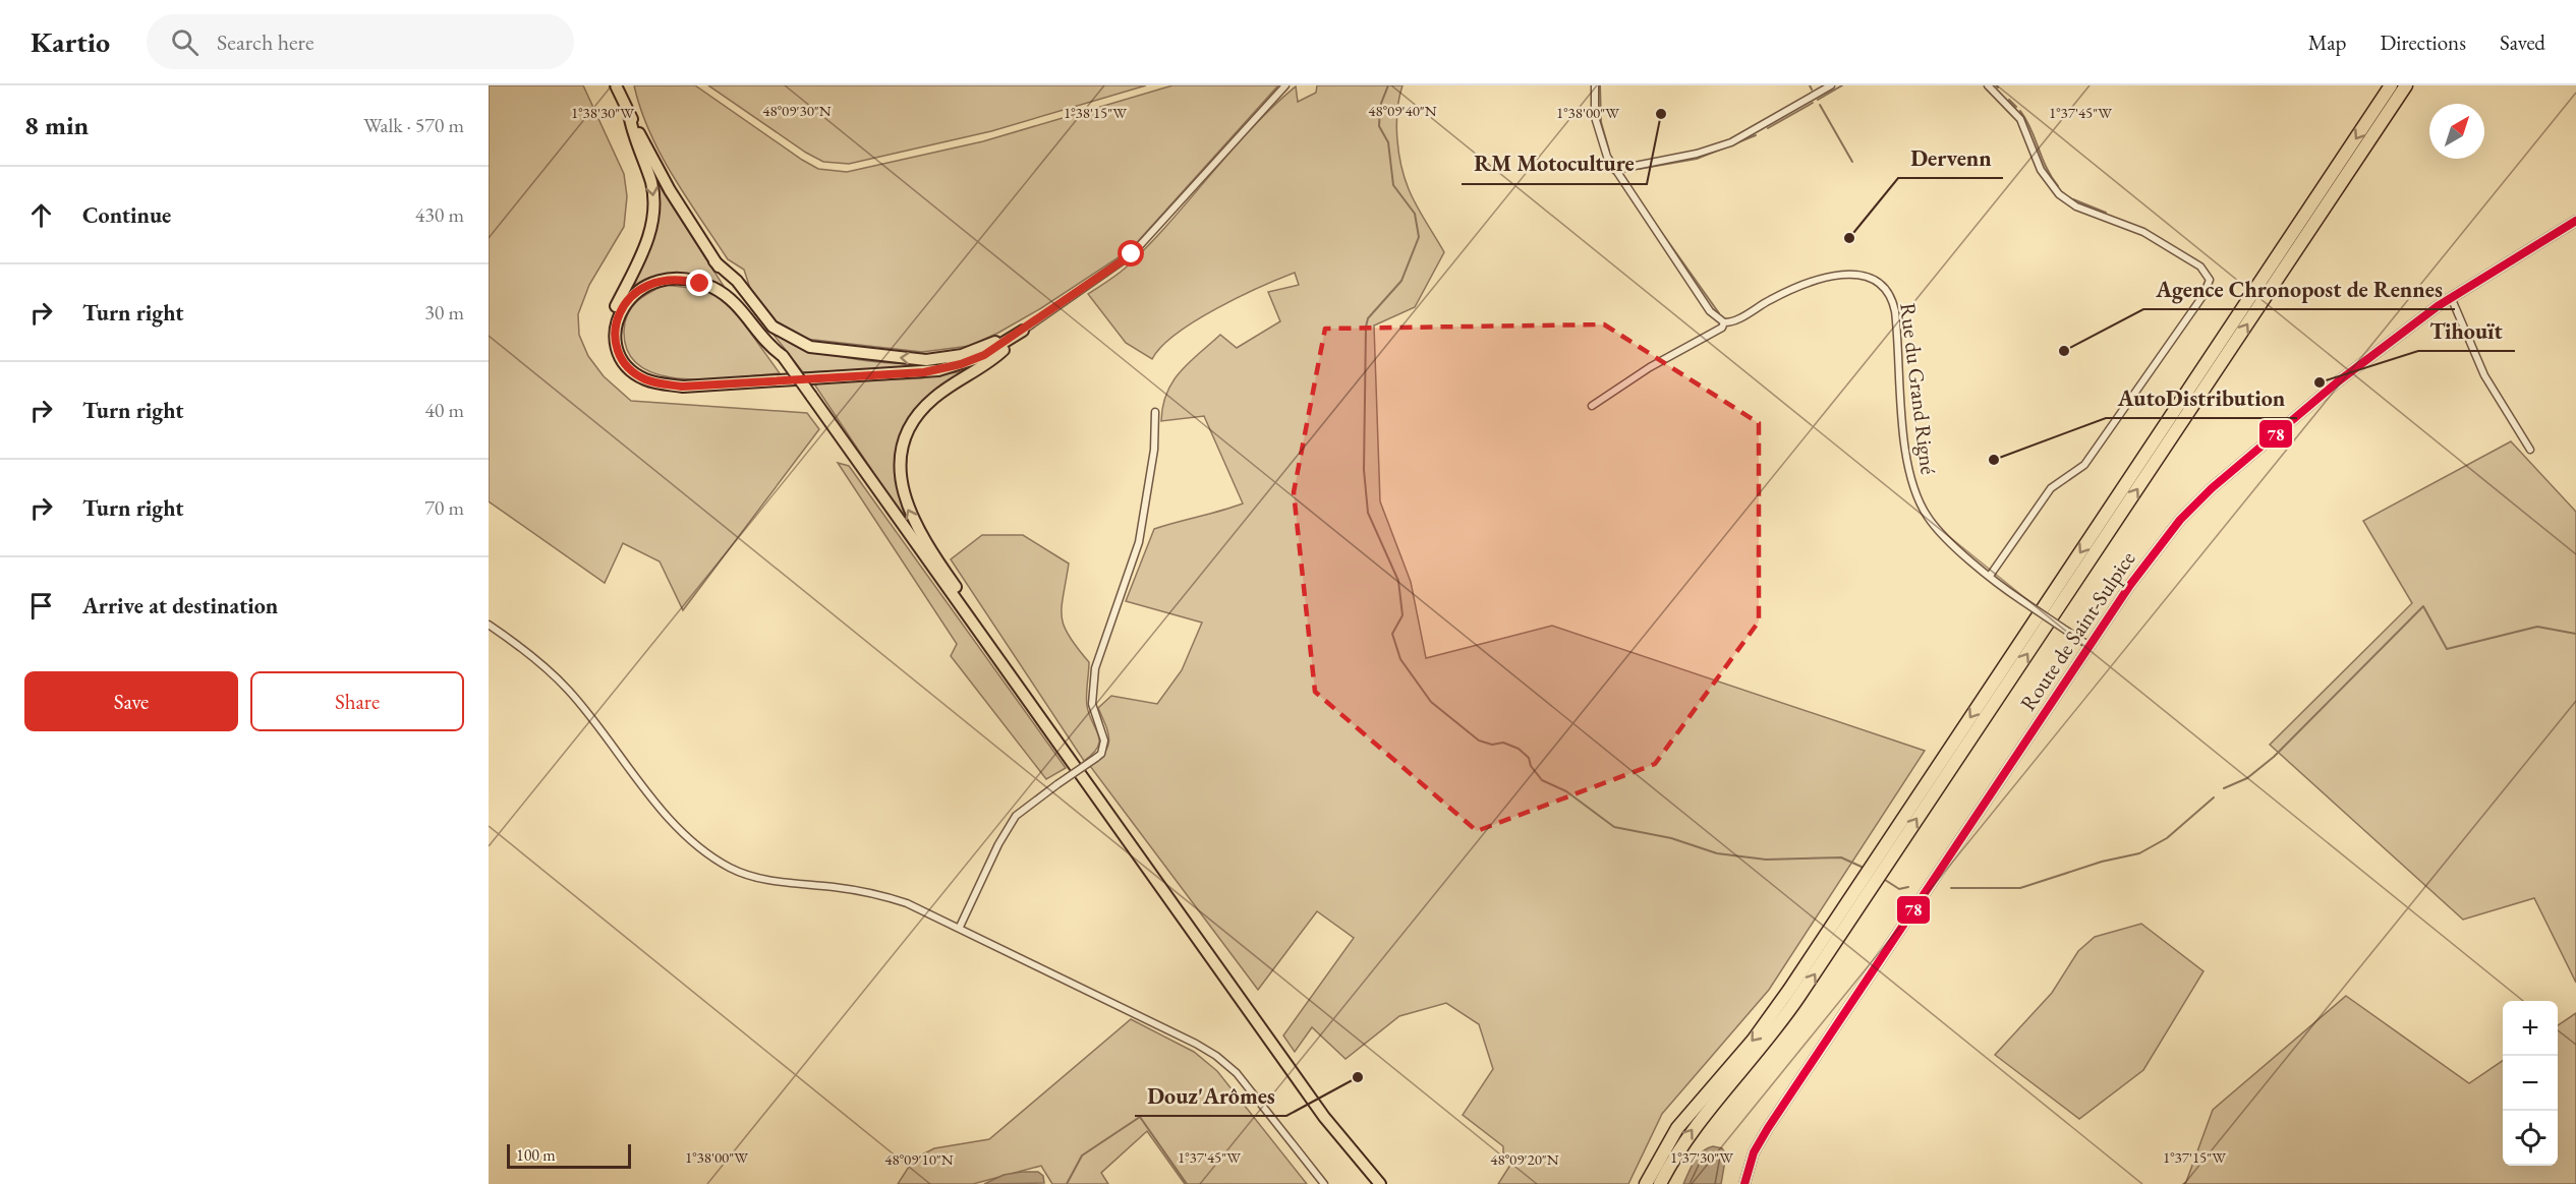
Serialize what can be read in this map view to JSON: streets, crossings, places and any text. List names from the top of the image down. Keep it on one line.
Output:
{"streets":{"street":["Rue du Grand Rigné","Route de Saint-Sulpice"]},"crossings":[["Rue du Grand Rigné","Route de Saint-Sulpice"]],"places":["RM Motoculture","Dervenn","Agence Chronopost de Rennes","Tihouït","AutoDistribution","Douz'Arômes"],"lines":["transit line 78"],"scale_bar":"100 m","north":"top right","page":{"header":"Kartio","search":"Search here","nav":["Map","Directions","Saved"],"heading":["8 min","Walk · 570 m"],"list":[["Continue","430 m"],["Turn right","30 m"],["Turn right","40 m"],["Turn right","70 m"],"Arrive at destination"],"buttons":["Save","Share"],"map_buttons":["+","−"],"scale":"100 m"},"coordinates":["48°09'30\"N","48°09'40\"N","1°38'30\"W","1°38'15\"W","1°38'00\"W","1°37'45\"W","1°37'30\"W","1°37'15\"W","48°09'10\"N","48°09'20\"N"]}
